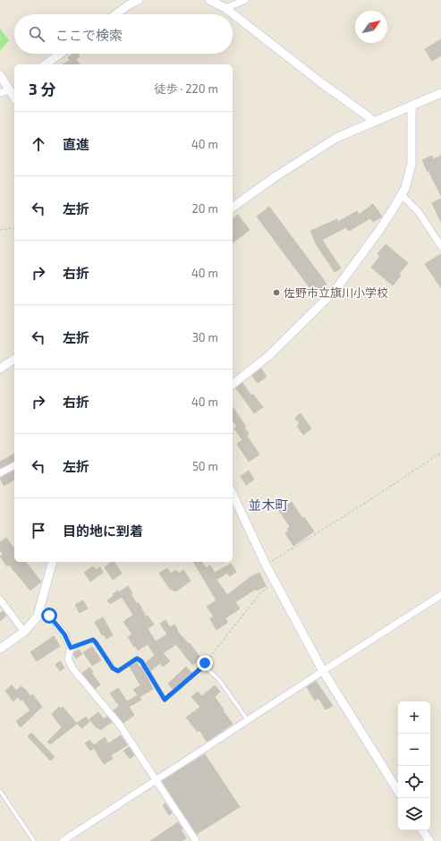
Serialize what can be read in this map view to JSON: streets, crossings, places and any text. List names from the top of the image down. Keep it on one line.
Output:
{"districts":["並木町"],"places":["佐野市立旗川小学校"],"north":"top right","page":{"search":"ここで検索","heading":["3 分","徒歩 · 220 m"],"list":[["直進","40 m"],["左折","20 m"],["右折","40 m"],["左折","30 m"],["右折","40 m"],["左折","50 m"],"目的地に到着"],"map_buttons":["+","−"]}}
